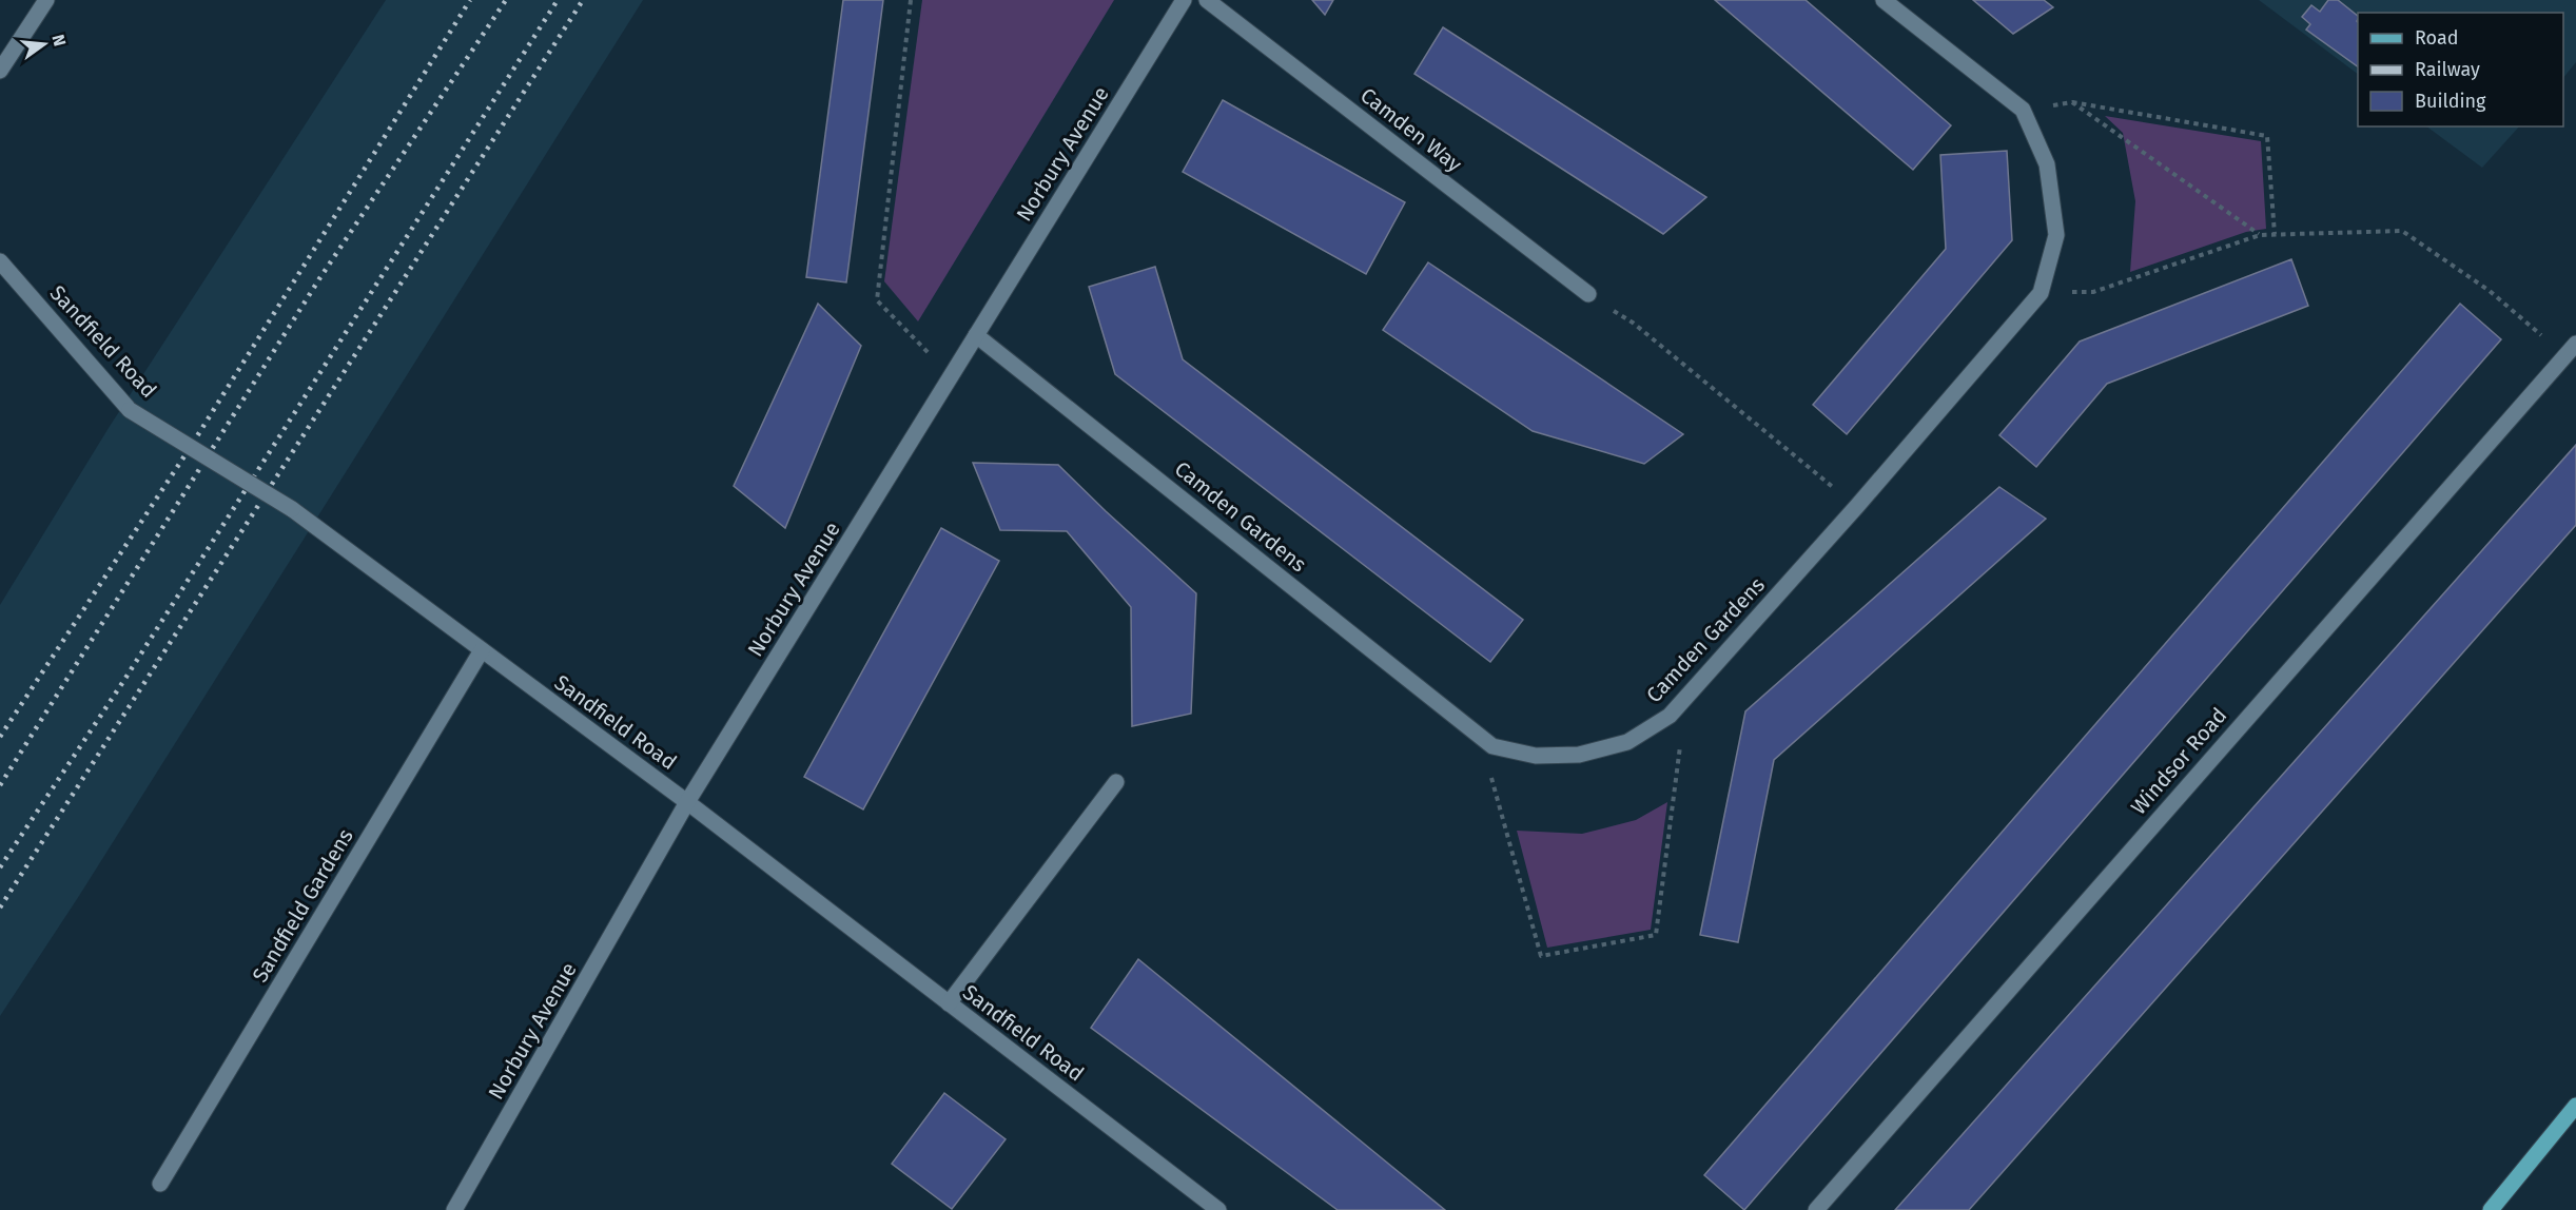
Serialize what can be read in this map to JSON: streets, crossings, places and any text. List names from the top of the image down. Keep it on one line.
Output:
{"streets":{"street":["Camden Way","Norbury Avenue","Sandfield Road","Camden Gardens","Windsor Road","Sandfield Gardens"]},"crossings":[["Norbury Avenue","Sandfield Road"],["Norbury Avenue","Camden Gardens"],["Sandfield Road","Sandfield Gardens"]],"legend":["Road","Railway","Building"],"north":"right"}
